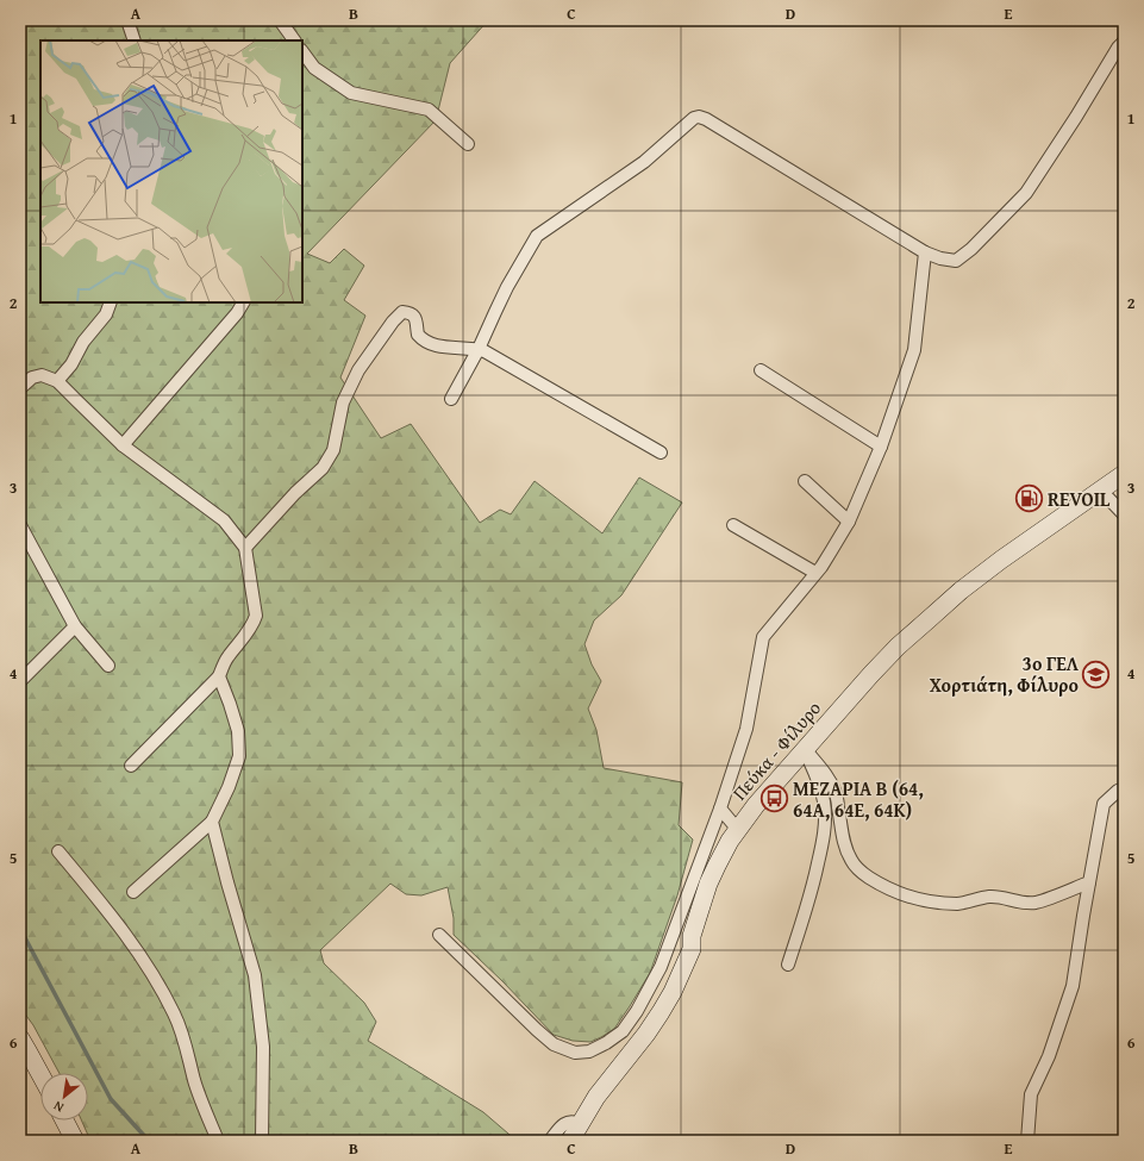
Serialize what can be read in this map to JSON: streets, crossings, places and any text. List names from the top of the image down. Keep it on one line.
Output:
{"streets":{"main road":["Πεύκα - Φίλυρο"]},"places":{"fuel station":["REVOIL"],"school or university":["3ο ΓΕΛ Χορτιάτη, Φίλυρο"],"bus stop":["ΜΕΖΑΡΙΑ B (64, 64Α, 64Ε, 64Κ)"]},"north":"bottom left","grid":{"columns":["A","B","C","D","E"],"rows":["1","2","3","4","5","6"]}}
